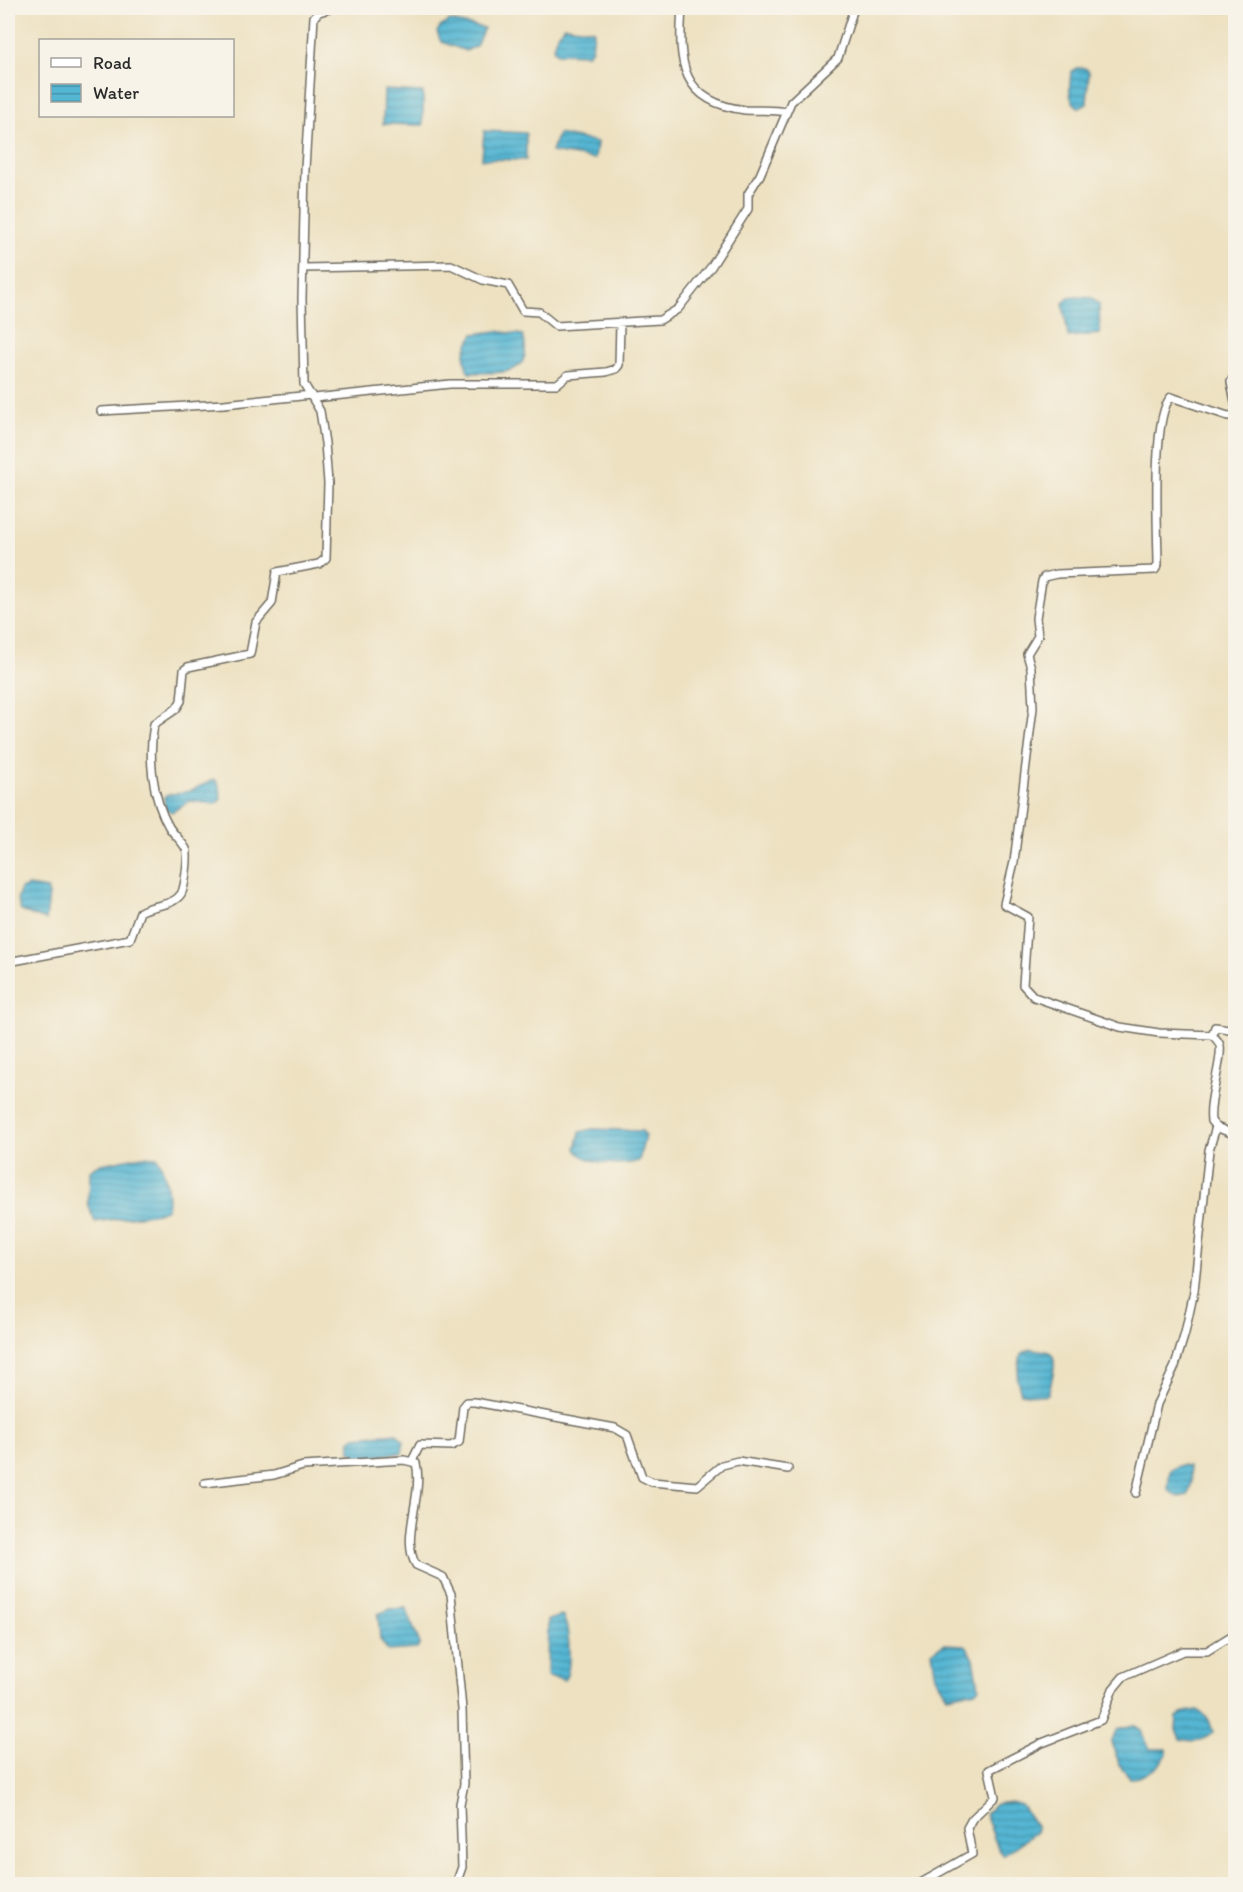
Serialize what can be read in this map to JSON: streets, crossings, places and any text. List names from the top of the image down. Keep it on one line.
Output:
{"legend":["Road","Water"]}
